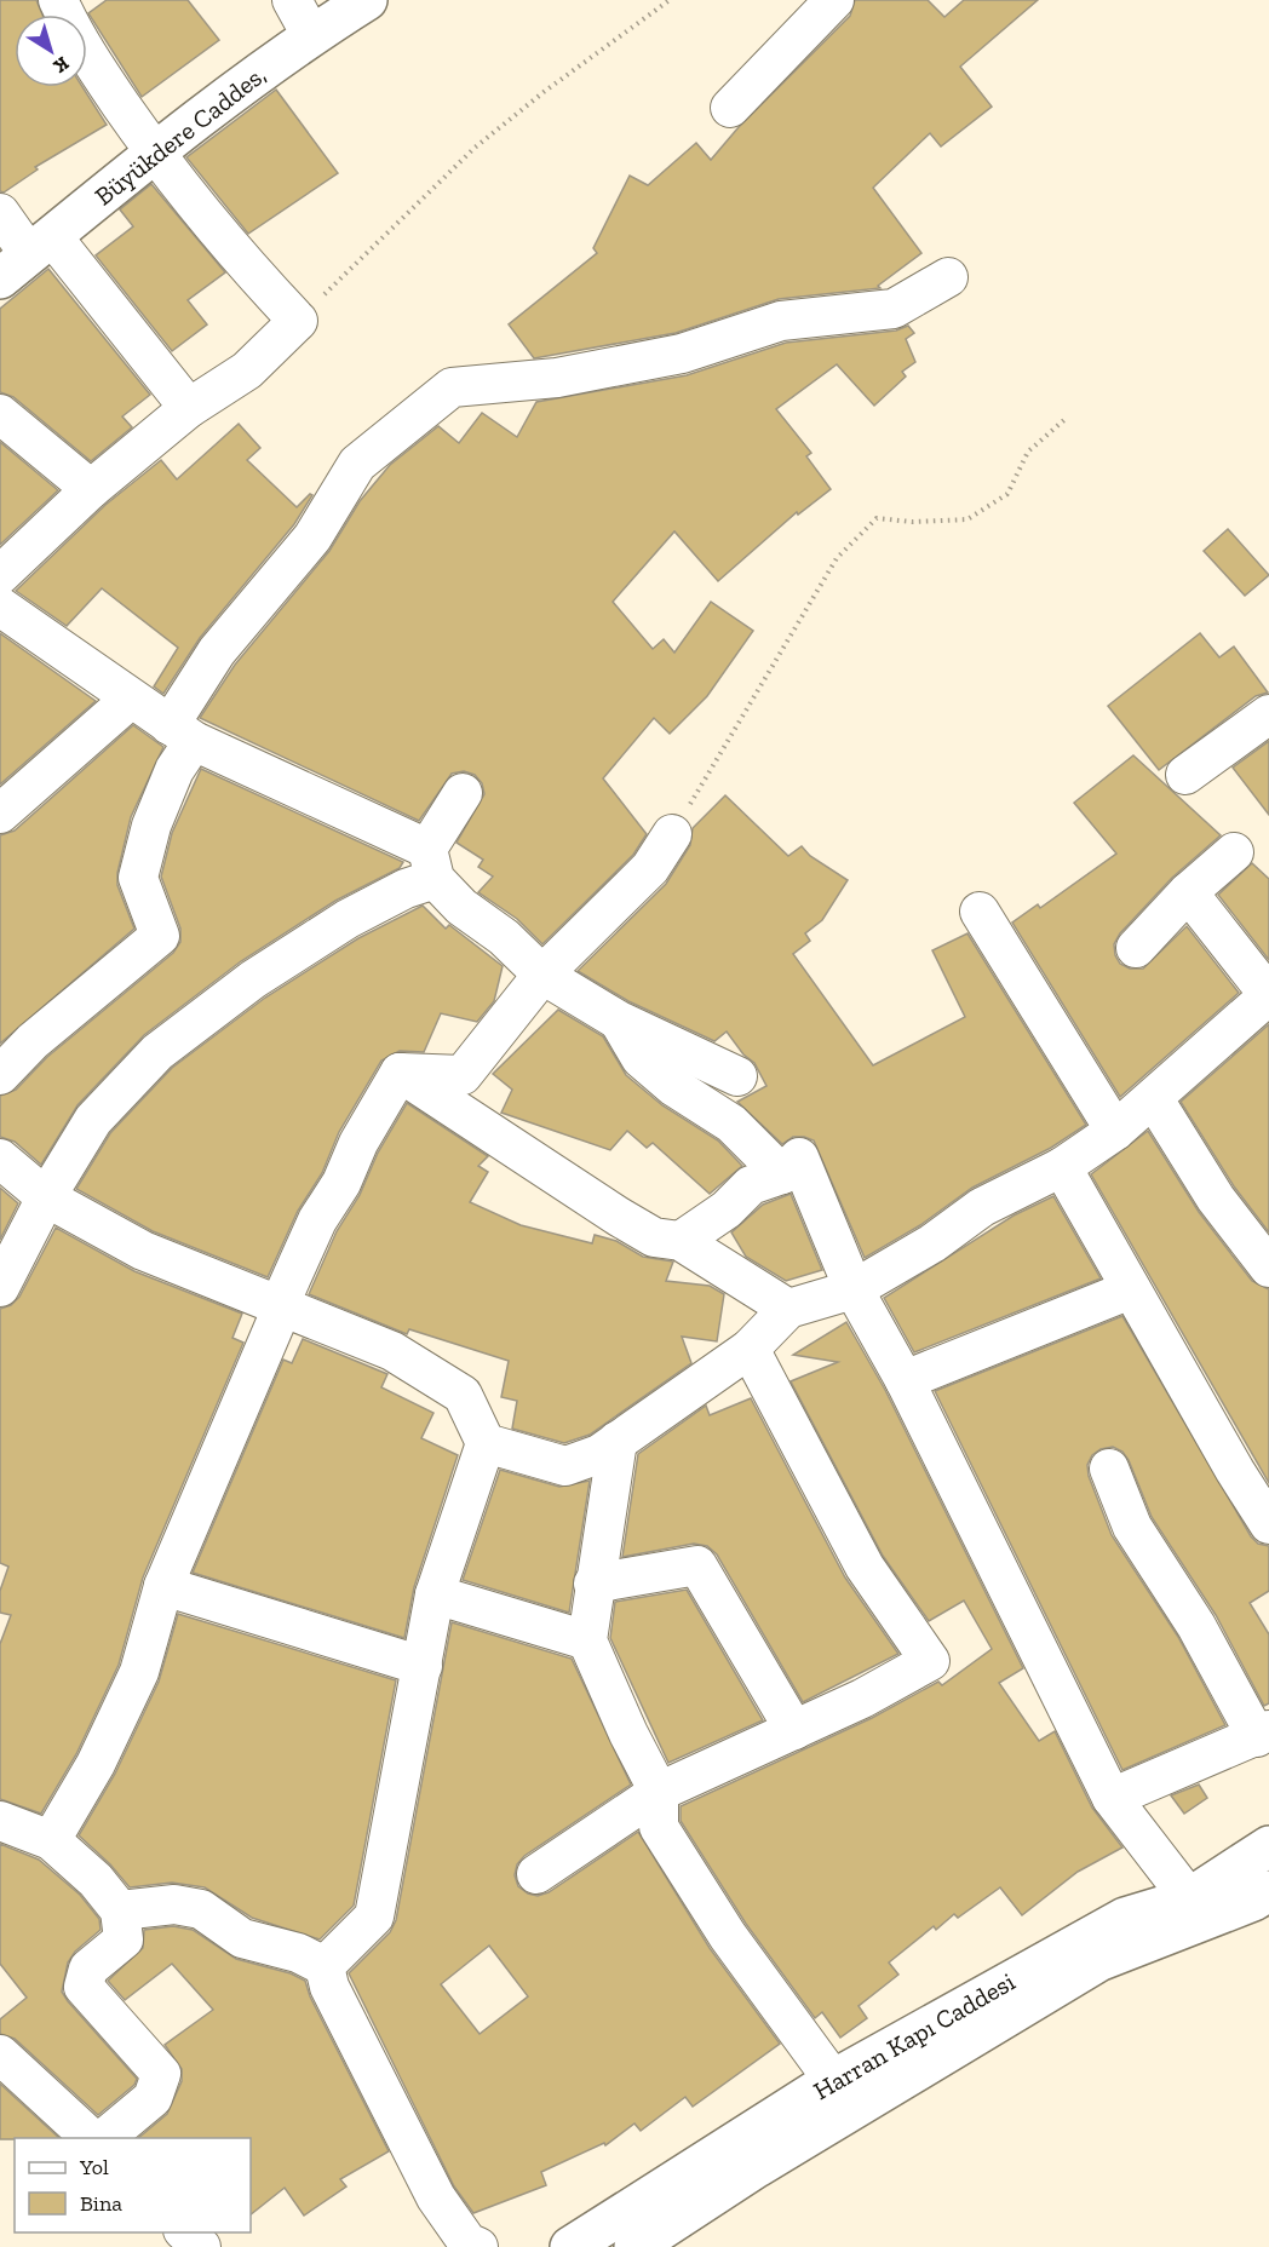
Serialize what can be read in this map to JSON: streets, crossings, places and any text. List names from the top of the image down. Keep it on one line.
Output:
{"streets":{"main road":["Büyükdere Caddes,","Harran Kapı Caddesi"]},"legend":["Yol","Bina"],"north":"bottom right"}
